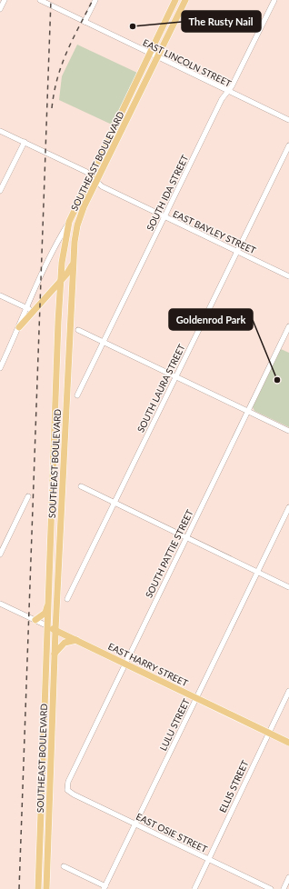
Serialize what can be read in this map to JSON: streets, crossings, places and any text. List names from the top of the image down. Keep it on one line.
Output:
{"streets":{"main road":["SOUTHEAST BOULEVARD","EAST HARRY STREET"],"street":["EAST LINCOLN STREET","SOUTH IDA STREET","EAST BAYLEY STREET","SOUTH LAURA STREET","SOUTH PATTIE STREET","LULU STREET","ELLIS STREET","EAST OSIE STREET"]},"crossings":[["EAST LINCOLN STREET","SOUTHEAST BOULEVARD"],["EAST LINCOLN STREET","SOUTH IDA STREET"],["SOUTHEAST BOULEVARD","EAST BAYLEY STREET"],["SOUTHEAST BOULEVARD","EAST HARRY STREET"],["SOUTH IDA STREET","EAST BAYLEY STREET"],["EAST BAYLEY STREET","SOUTH LAURA STREET"],["SOUTH PATTIE STREET","EAST HARRY STREET"],["SOUTH PATTIE STREET","EAST OSIE STREET"],["EAST HARRY STREET","LULU STREET"],["EAST HARRY STREET","ELLIS STREET"],["LULU STREET","EAST OSIE STREET"],["ELLIS STREET","EAST OSIE STREET"]],"places":["The Rusty Nail","Goldenrod Park"]}
